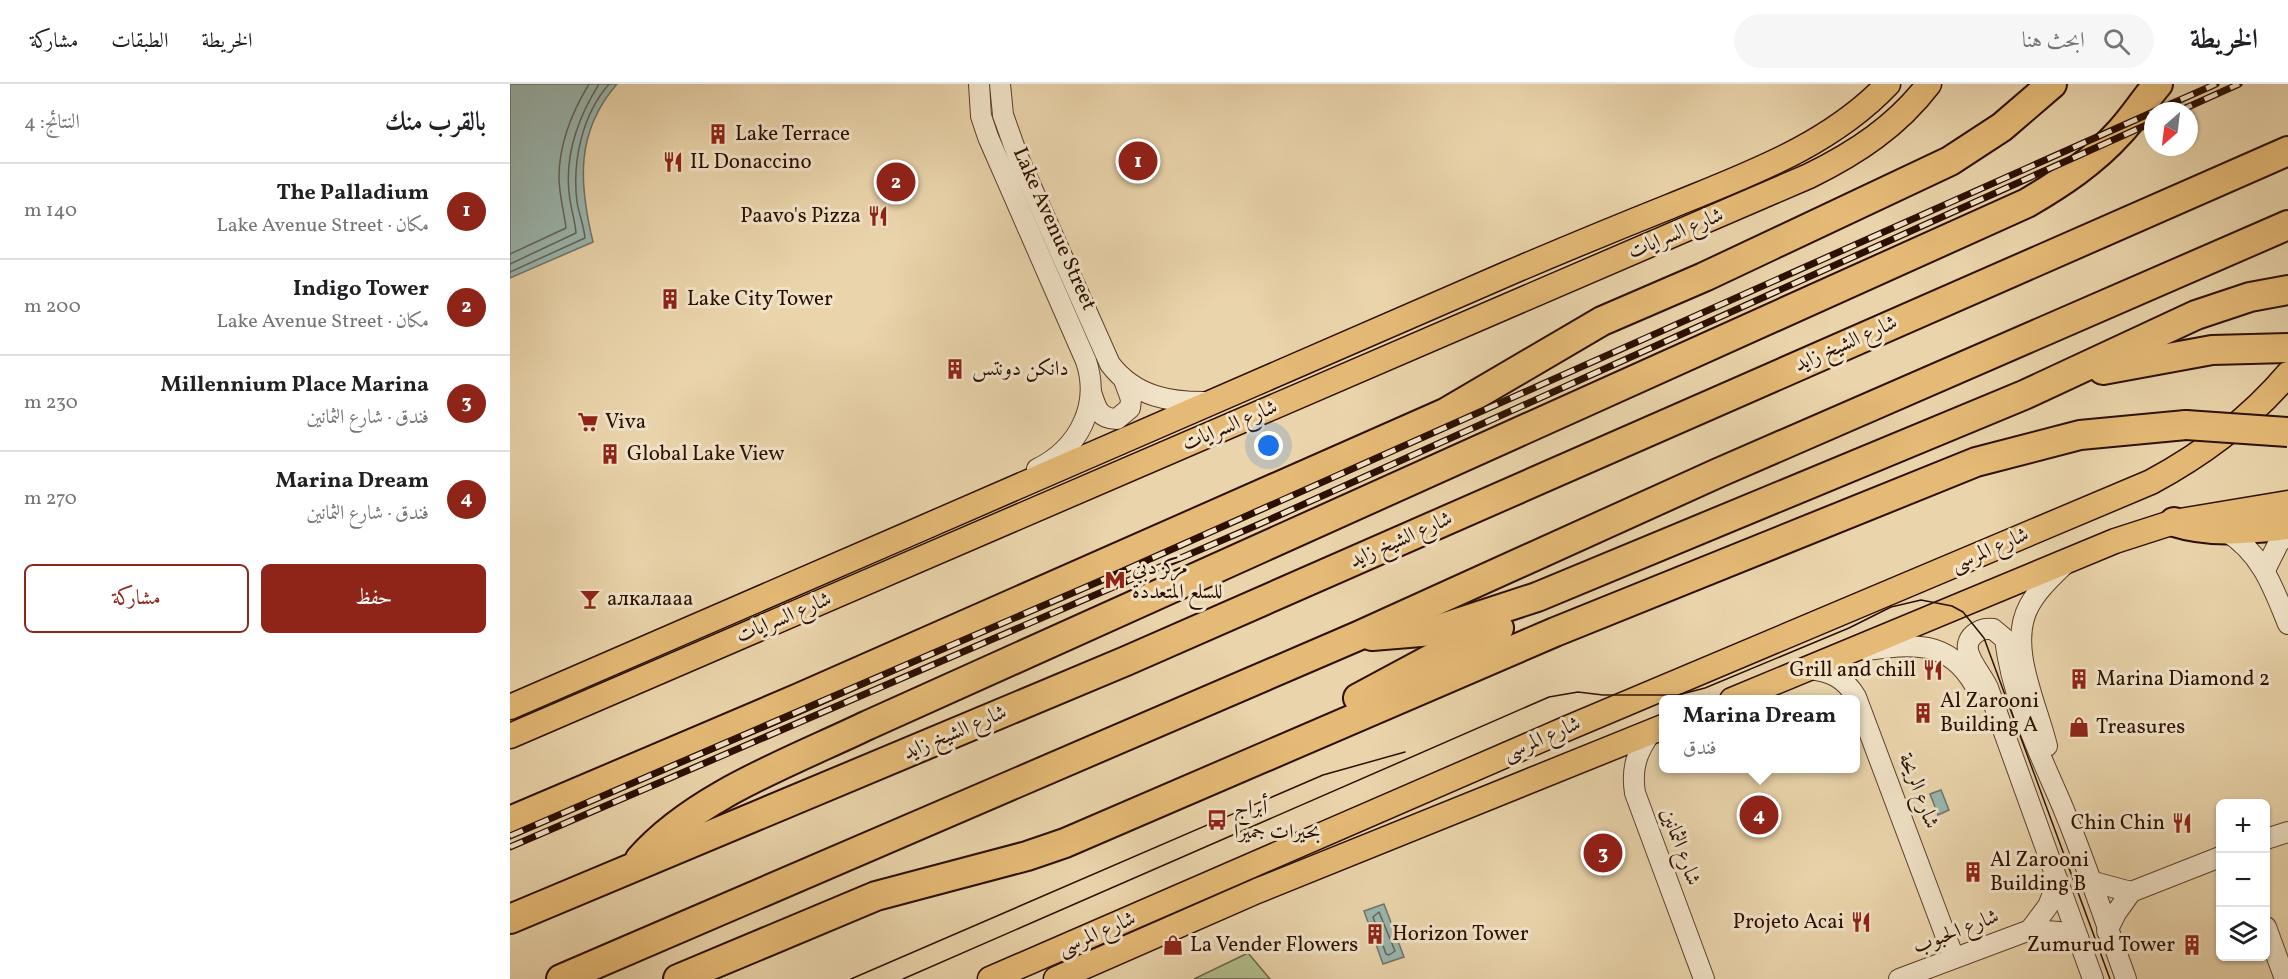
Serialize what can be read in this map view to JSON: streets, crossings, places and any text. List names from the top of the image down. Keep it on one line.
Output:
{"streets":{"highway":["شارع الشيخ زايد"],"main road":["شارع السرايات","شارع المرسى"],"street":["Lake Avenue Street","شارع الريحة","شارع الثمانين","شارع الحبوب"]},"crossings":[["Lake Avenue Street","شارع السرايات"],["شارع المرسى","شارع الريحة"],["شارع المرسى","شارع الثمانين"],["شارع الريحة","شارع الحبوب"]],"places":{"building":["Lake Terrace","Lake City Tower","دانكن دونتس","Global Lake View","Marina Diamond 2","Al Zarooni Building A","Al Zarooni Building B","Horizon Tower","Zumurud Tower"],"restaurant":["IL Donaccino","Paavo's Pizza","Grill and chill","Chin Chin","Projeto Acai"],"supermarket":["Viva"],"metro station":["مركز دبي للسلع المتعددة"],"bar":["алкалааа"],"shop":["Treasures","La Vender Flowers"],"bus stop":["أبراج بحيرات جميرا"]},"north":"bottom left","page":{"header":"الخريطة","search":"ابحث هنا","nav":["الخريطة","الطبقات","مشاركة"],"heading":["بالقرب منك","النتائج: 4"],"pins":["1","2","4","3"],"list":[{"mark":"1","name":"The Palladium","note":"مكان · Lake Avenue Street","value":"140 m"},{"mark":"2","name":"Indigo Tower","note":"مكان · Lake Avenue Street","value":"200 m"},{"mark":"3","name":"Millennium Place Marina","note":"فندق · شارع الثمانين","value":"230 m"},{"mark":"4","name":"Marina Dream","note":"فندق · شارع الثمانين","value":"270 m"}],"buttons":["حفظ","مشاركة"],"popup":["Marina Dream","فندق"],"map_buttons":["+","−"]}}
